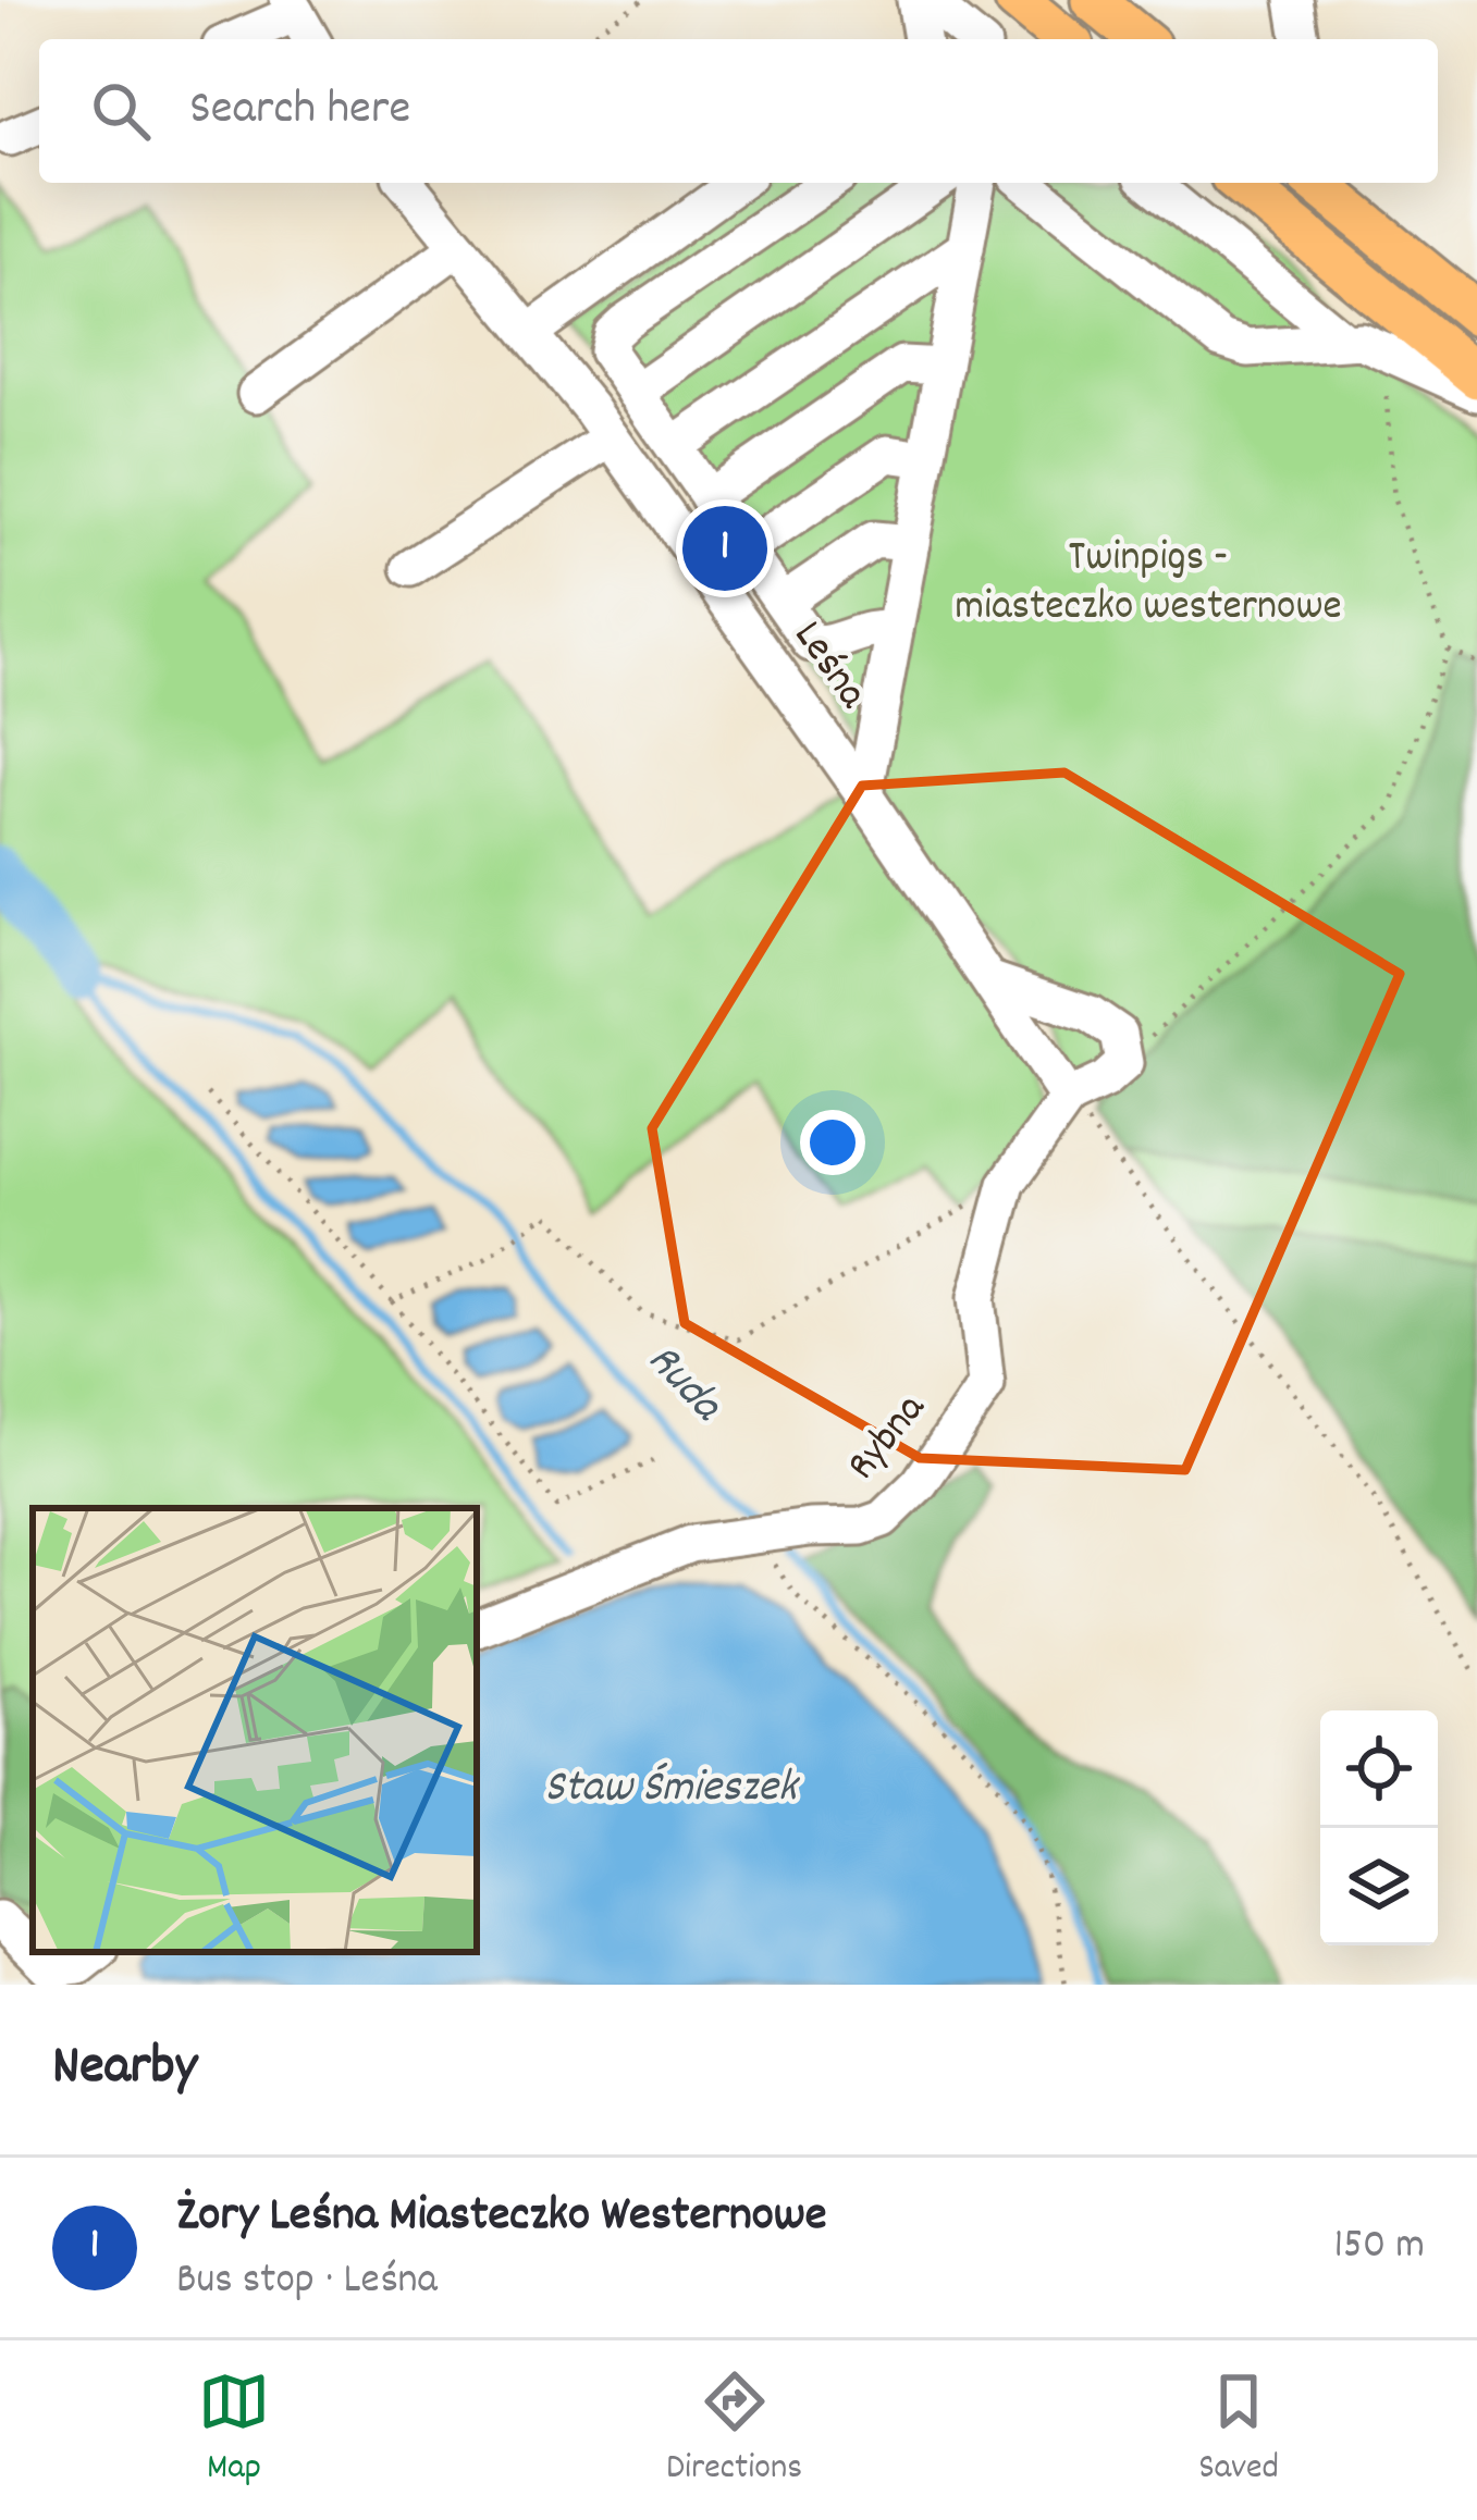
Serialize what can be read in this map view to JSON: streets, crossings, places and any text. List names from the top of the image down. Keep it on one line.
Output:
{"streets":{"street":["Leśna","Rybna"]},"crossings":[["Leśna","Rybna"]],"water":["Ruda","Staw Śmieszek"],"parks":["Twinpigs - miasteczko westernowe"],"page":{"search":"Search here","pins":"1","heading":"Nearby","list":[{"mark":"1","name":"Żory Leśna Miasteczko Westernowe","note":"Bus stop · Leśna","value":"150 m"}],"nav":["Map","Directions","Saved"]}}
